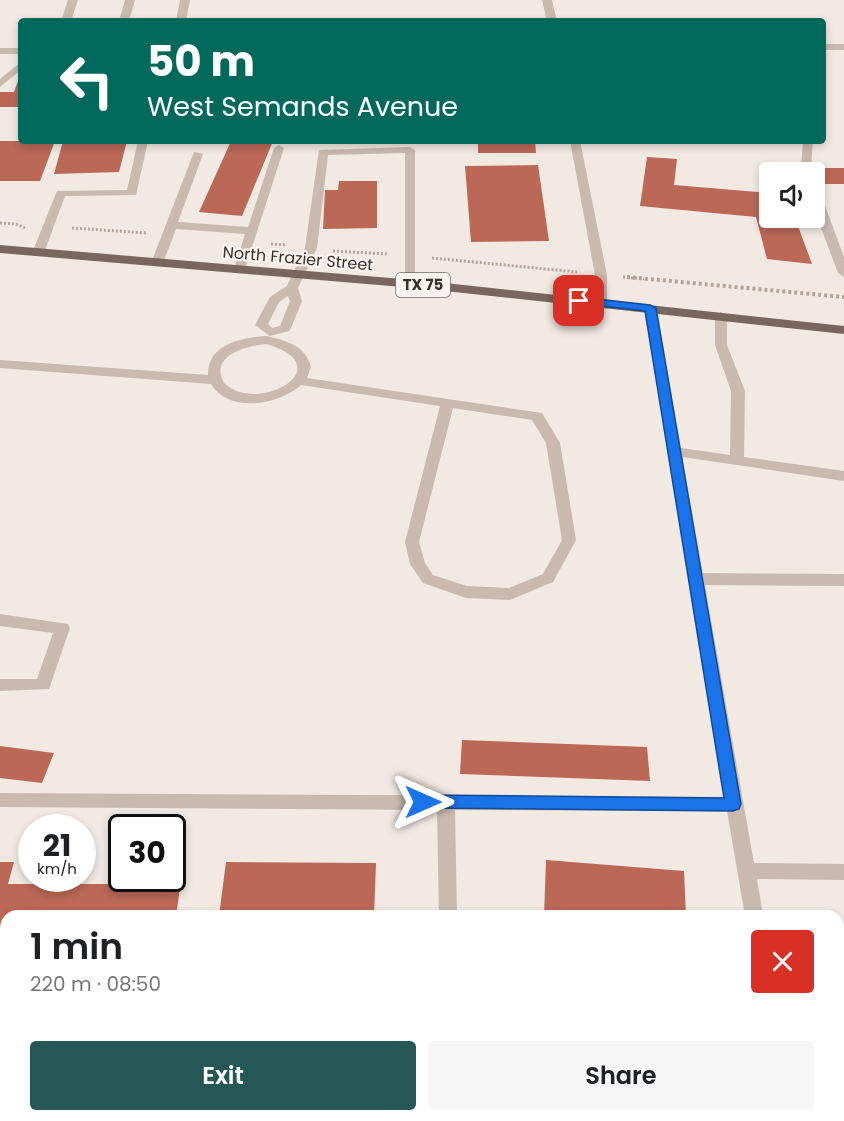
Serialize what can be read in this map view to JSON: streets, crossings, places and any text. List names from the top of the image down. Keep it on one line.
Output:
{"streets":{"main road":["North Frazier Street","TX 75"]},"page":{"turn":["50 m","West Semands Avenue"],"speed":"21 km/h","limit":"30","heading":["1 min","220 m · 08:50"],"buttons":["Exit","Share"]}}
